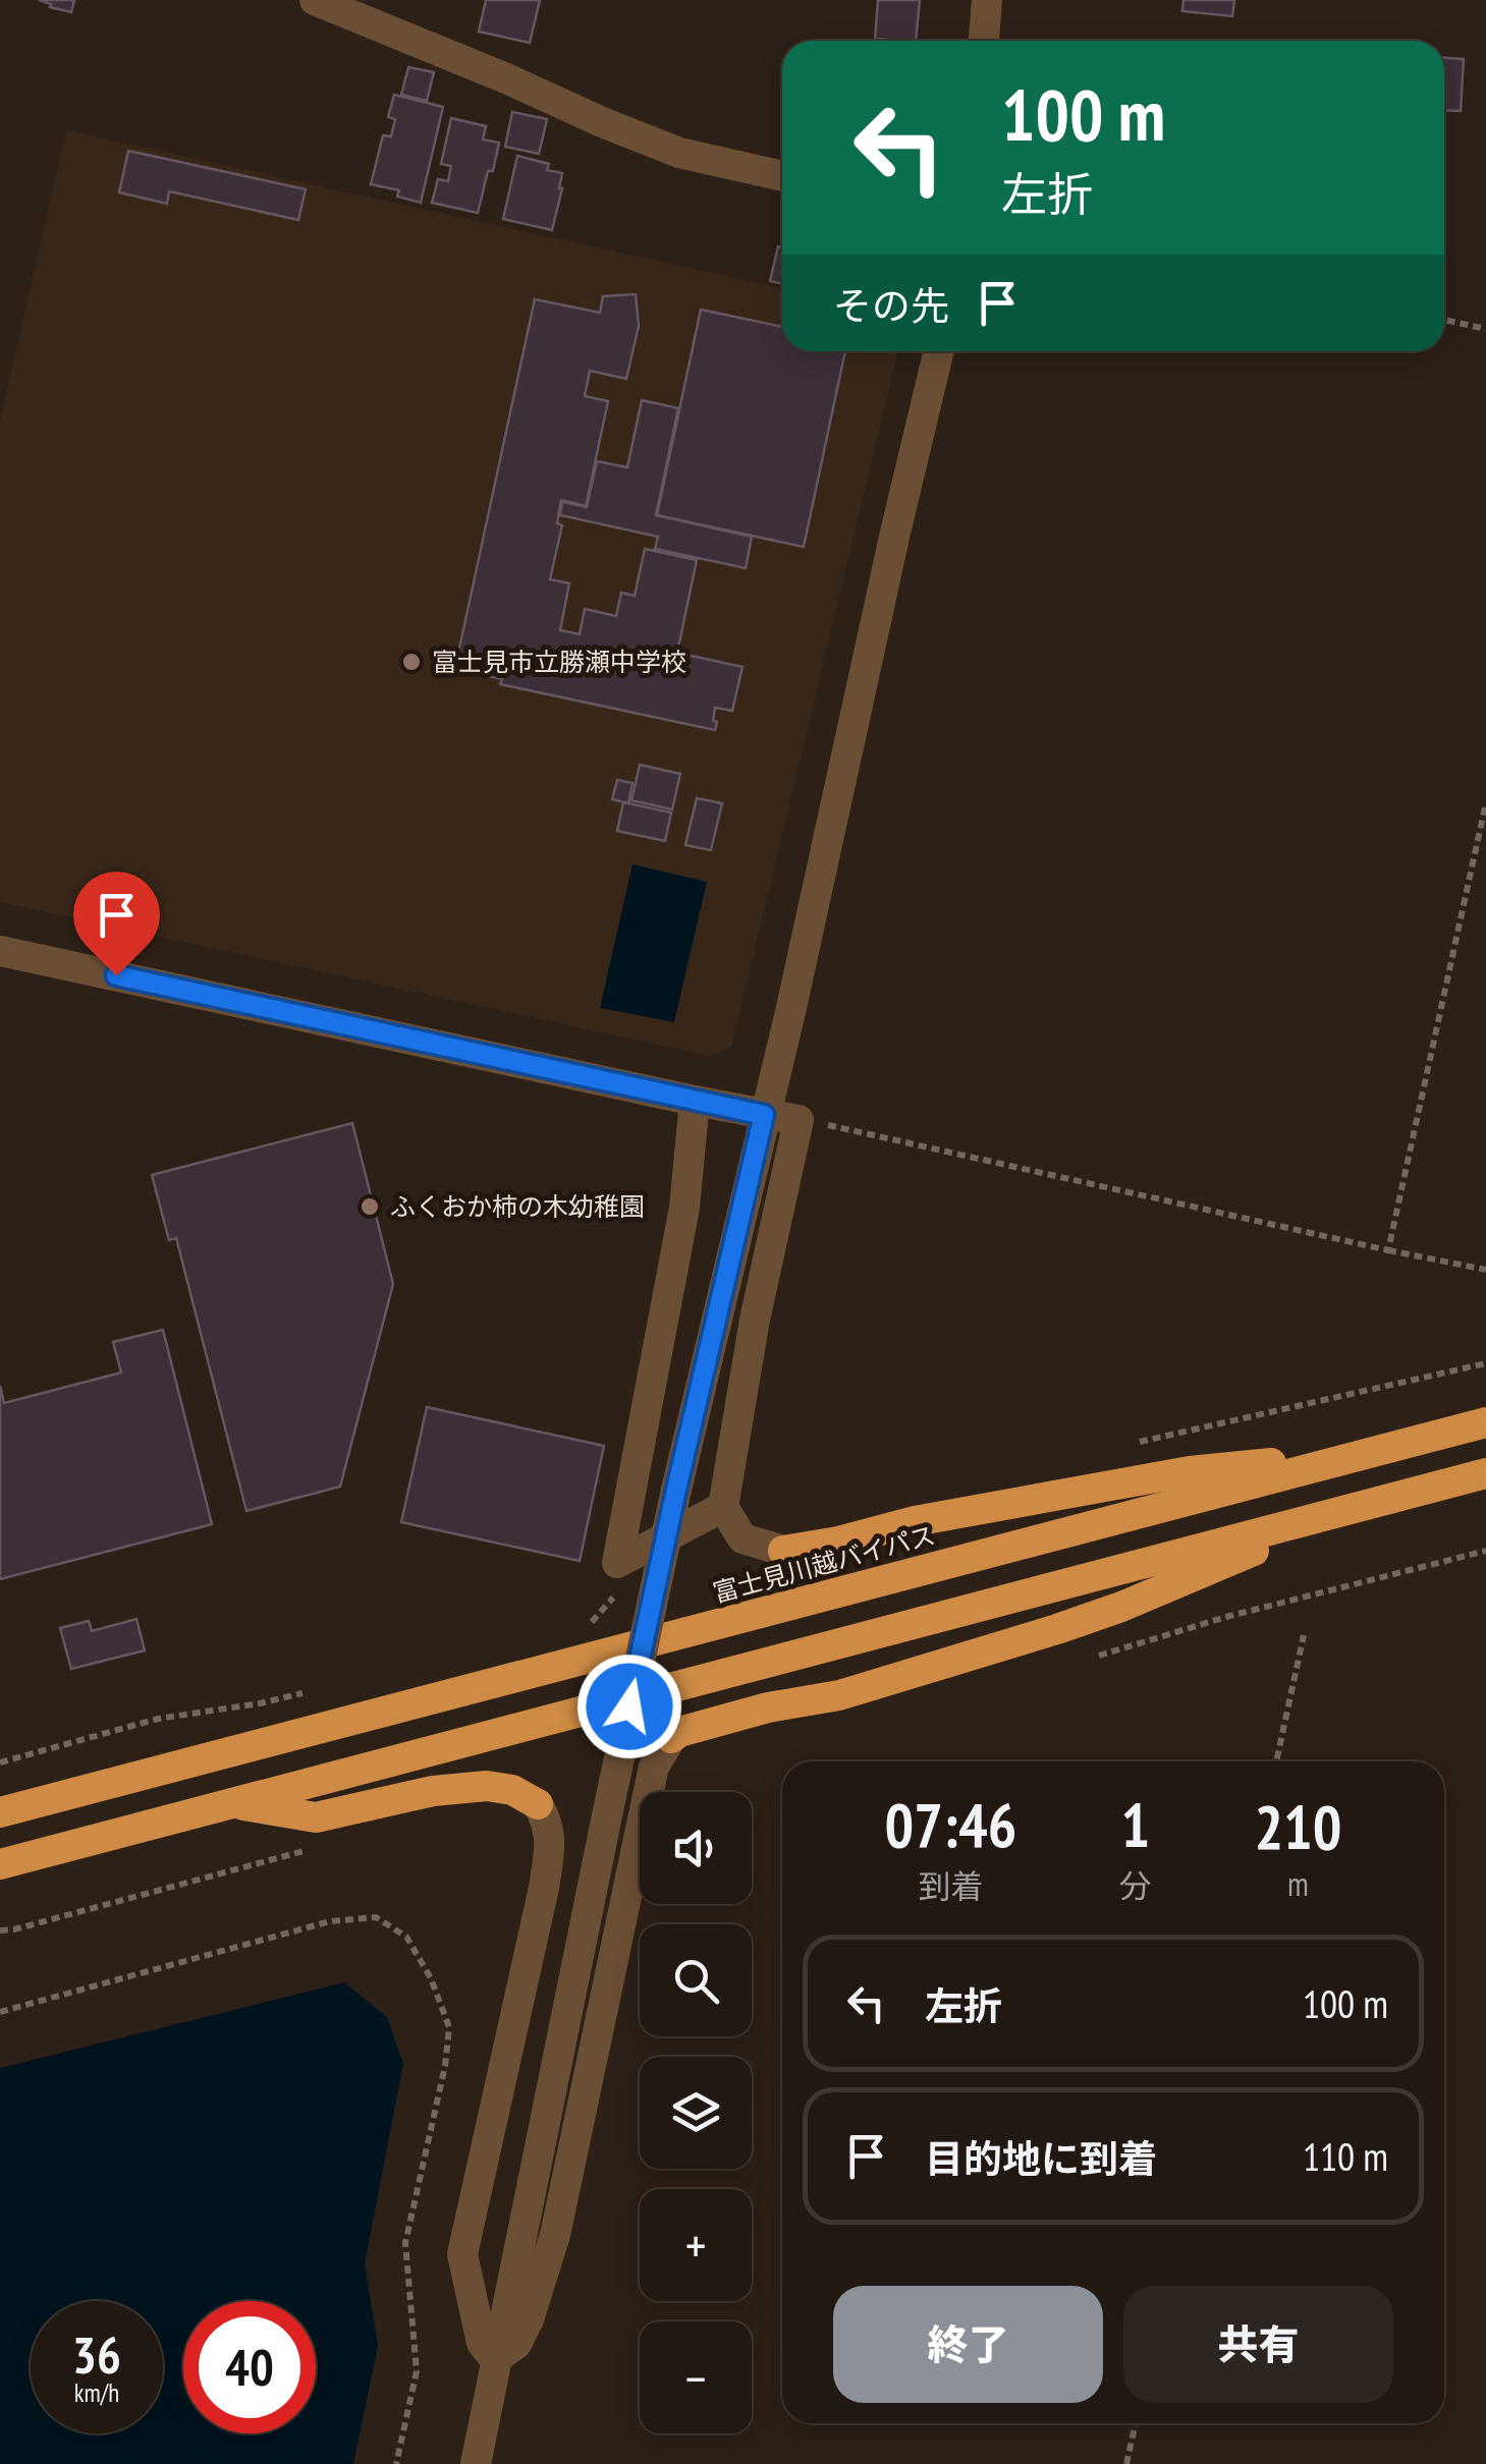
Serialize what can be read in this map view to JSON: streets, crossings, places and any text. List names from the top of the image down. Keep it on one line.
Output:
{"streets":{"highway":["富士見川越バイパス"]},"places":["富士見市立勝瀬中学校","ふくおか柿の木幼稚園"],"page":{"turn":["100 m","左折"],"then":"その先","eta":["07:46","到着","1","分","210","m"],"map_buttons":["+","−"],"list":[{"name":"左折","value":"100 m"},{"name":"目的地に到着","value":"110 m"}],"buttons":["終了","共有"],"speed":"36 km/h","limit":"40"}}
